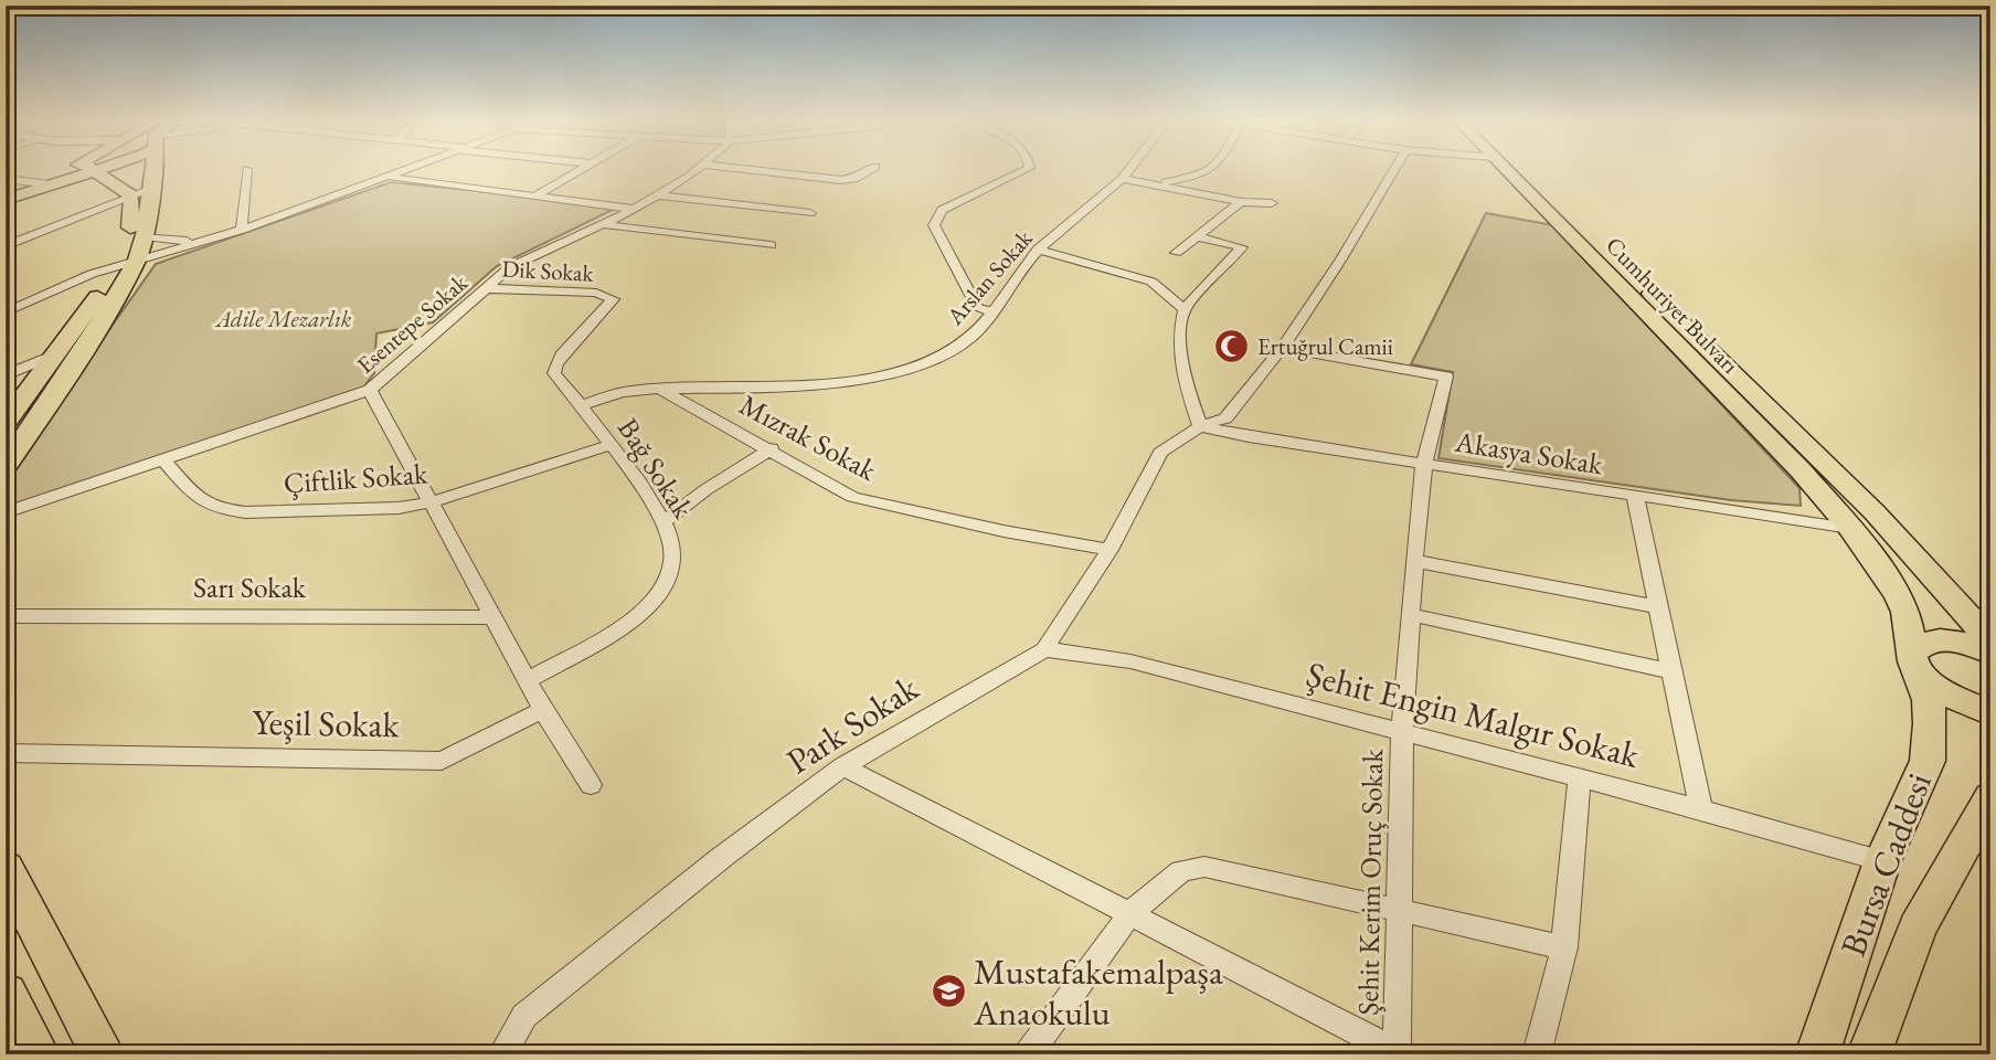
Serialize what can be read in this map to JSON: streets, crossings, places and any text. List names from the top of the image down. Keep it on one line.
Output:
{"streets":{"main road":["Cumhuriyet Bulvarı","Bursa Caddesi"],"street":["Dik Sokak","Arslan Sokak","Esentepe Sokak","Mızrak Sokak","Akasya Sokak","Bağ Sokak","Çiftlik Sokak","Sarı Sokak","Şehit Engin Malgır Sokak","Yeşil Sokak","Park Sokak","Şehit Kerim Oruç Sokak"]},"crossings":[["Dik Sokak","Esentepe Sokak"],["Dik Sokak","Bağ Sokak"],["Arslan Sokak","Mızrak Sokak"],["Cumhuriyet Bulvarı","Akasya Sokak"],["Cumhuriyet Bulvarı","Bursa Caddesi"],["Esentepe Sokak","Çiftlik Sokak"],["Mızrak Sokak","Park Sokak"],["Akasya Sokak","Park Sokak"],["Akasya Sokak","Bursa Caddesi"],["Akasya Sokak","Şehit Kerim Oruç Sokak"],["Bağ Sokak","Çiftlik Sokak"],["Şehit Engin Malgır Sokak","Park Sokak"],["Şehit Engin Malgır Sokak","Bursa Caddesi"],["Şehit Engin Malgır Sokak","Şehit Kerim Oruç Sokak"],["Park Sokak","Şehit Kerim Oruç Sokak"]],"parks":["Adile Mezarlık"],"places":{"mosque":["Ertuğrul Camii"],"school or university":["Mustafakemalpaşa Anaokulu"]}}
